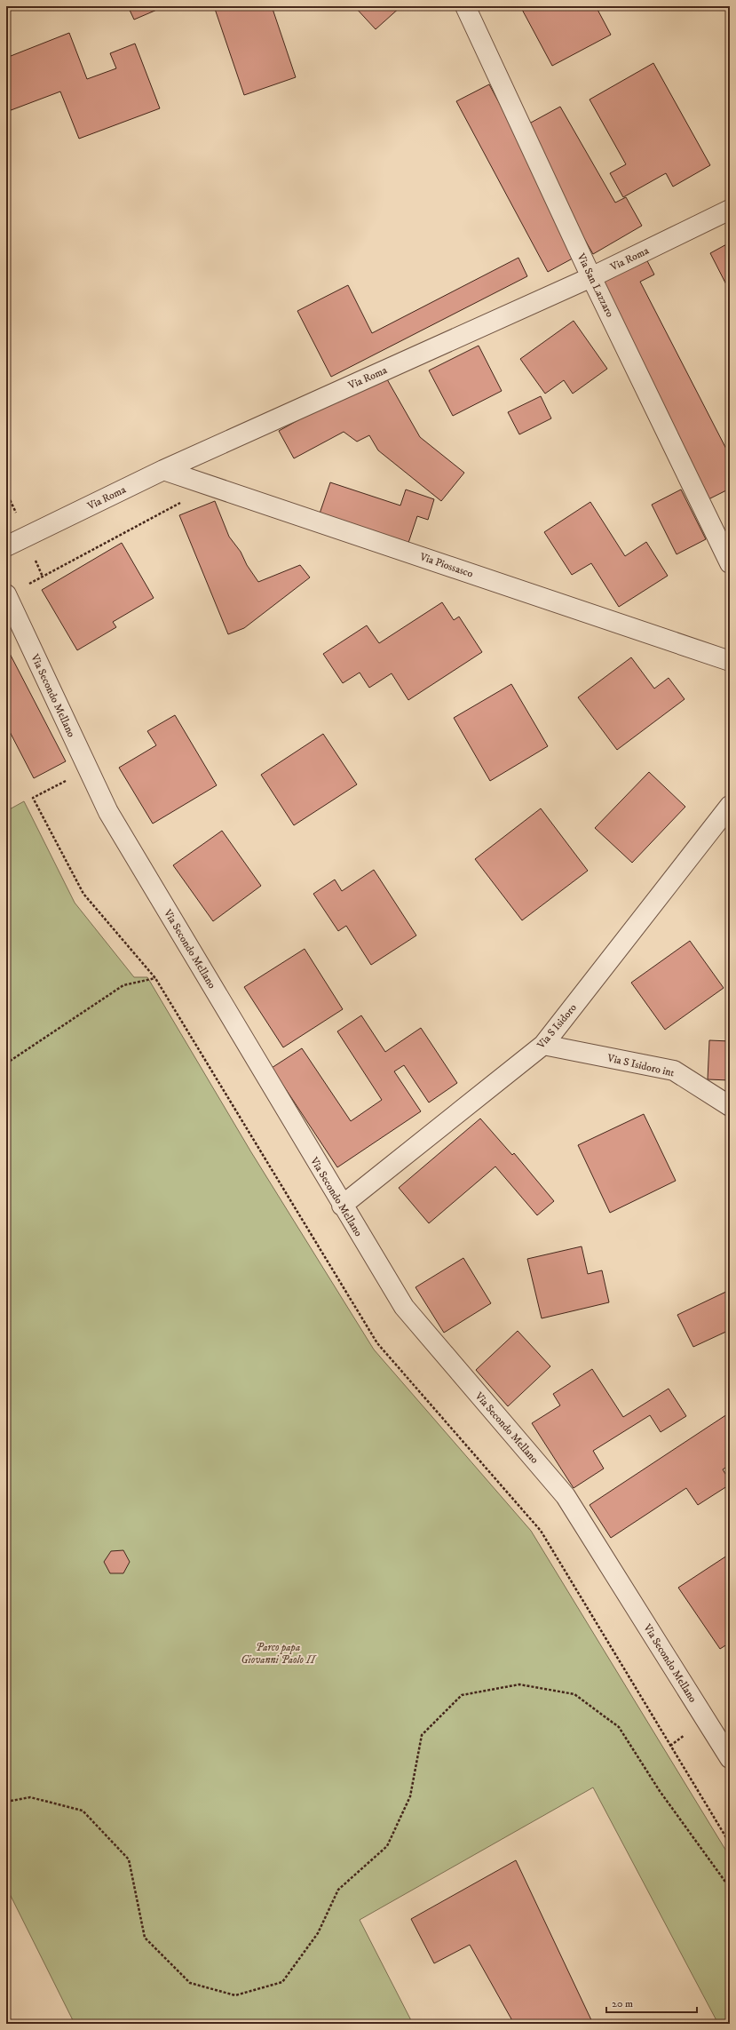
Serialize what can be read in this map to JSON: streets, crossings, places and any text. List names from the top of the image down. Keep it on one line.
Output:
{"streets":{"street":["Via Roma","Via San Lazzaro","Via Piossasco","Via Secondo Mellano","Via S Isidoro","Via S Isidoro int"]},"crossings":[["Via Roma","Via San Lazzaro"],["Via Roma","Via Piossasco"],["Via Secondo Mellano","Via S Isidoro"],["Via S Isidoro","Via S Isidoro int"]],"parks":["Parco papa Giovanni Paolo II"],"scale_bar":"20 m"}
